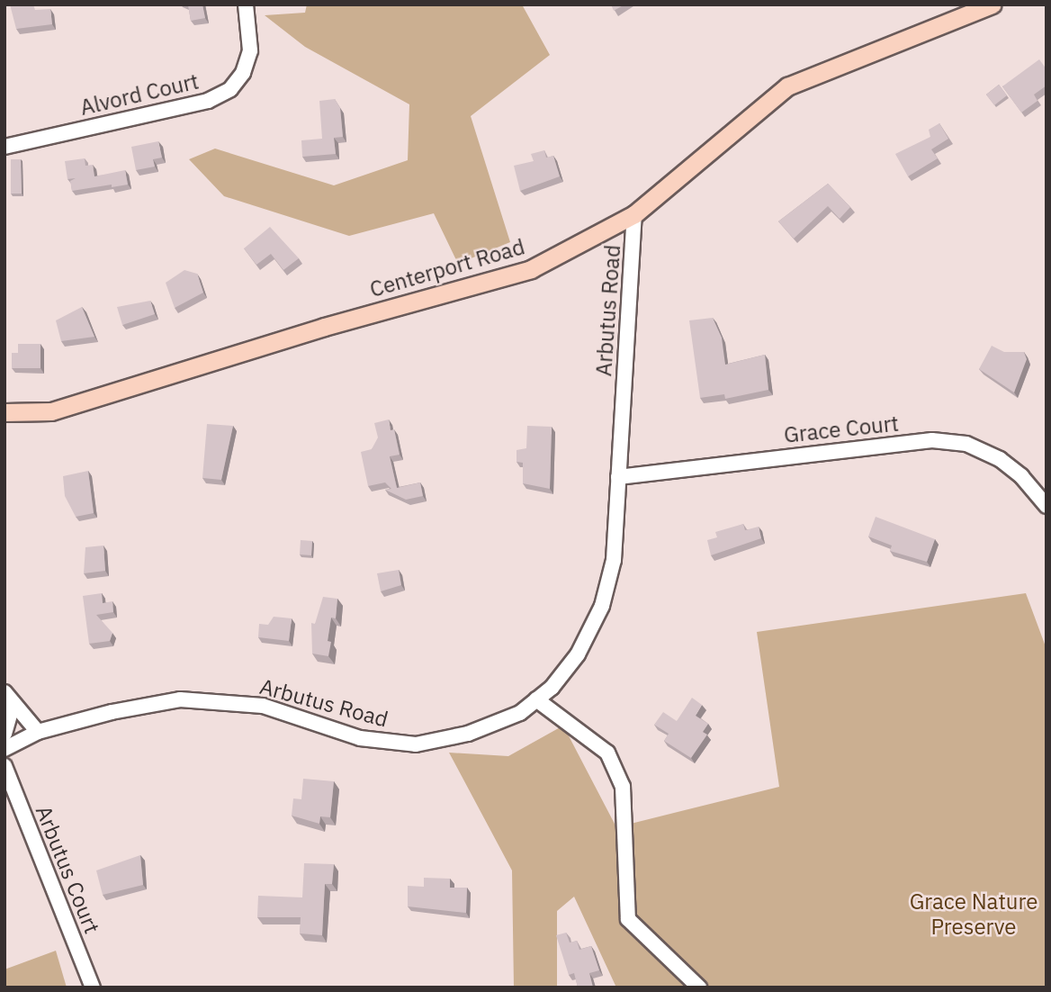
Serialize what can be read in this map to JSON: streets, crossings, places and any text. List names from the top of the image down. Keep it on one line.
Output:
{"streets":{"main road":["Centerport Road"],"street":["Alvord Court","Arbutus Road","Grace Court","Arbutus Court"]},"crossings":[["Centerport Road","Arbutus Road"],["Arbutus Road","Grace Court"]],"parks":["Grace Nature Preserve"]}
